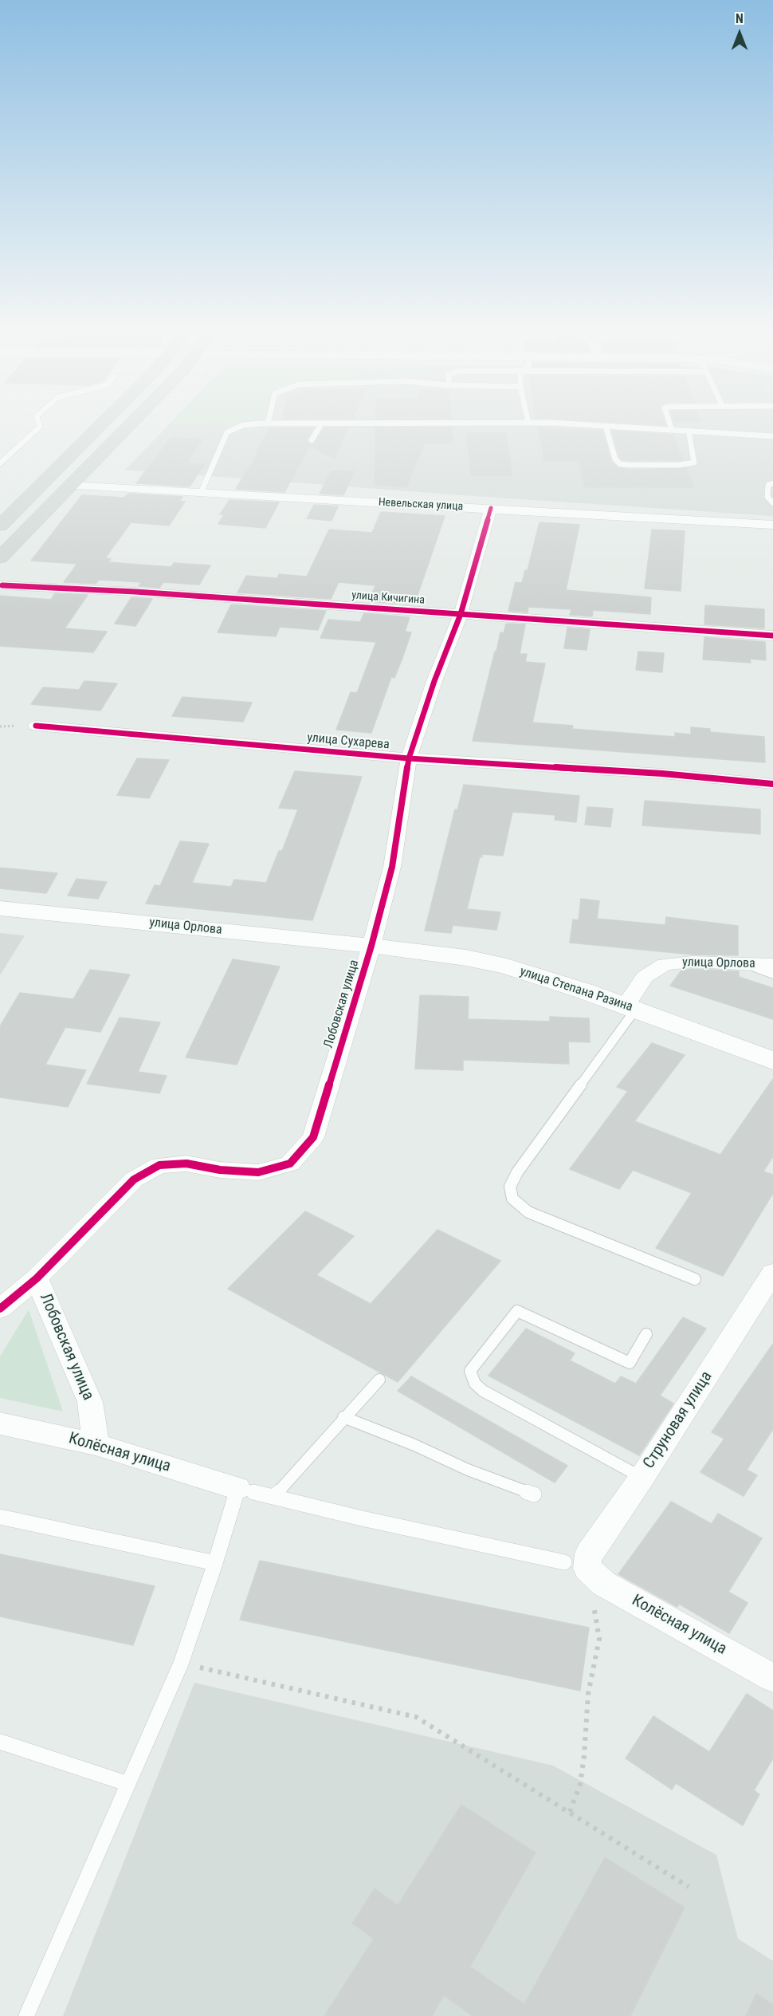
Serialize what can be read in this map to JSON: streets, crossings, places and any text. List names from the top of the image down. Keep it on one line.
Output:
{"streets":{"main road":["улица Орлова","улица Степана Разина"],"street":["Невельская улица","улица Кичигина","улица Сухарева","Лобовская улица","Струновая улица","Колёсная улица"]},"crossings":[["Невельская улица","Лобовская улица"],["улица Кичигина","Лобовская улица"],["улица Сухарева","Лобовская улица"],["улица Орлова","улица Степана Разина"],["улица Орлова","Лобовская улица"],["улица Степана Разина","Лобовская улица"],["Лобовская улица","Колёсная улица"],["Струновая улица","Колёсная улица"]],"north":"top"}
